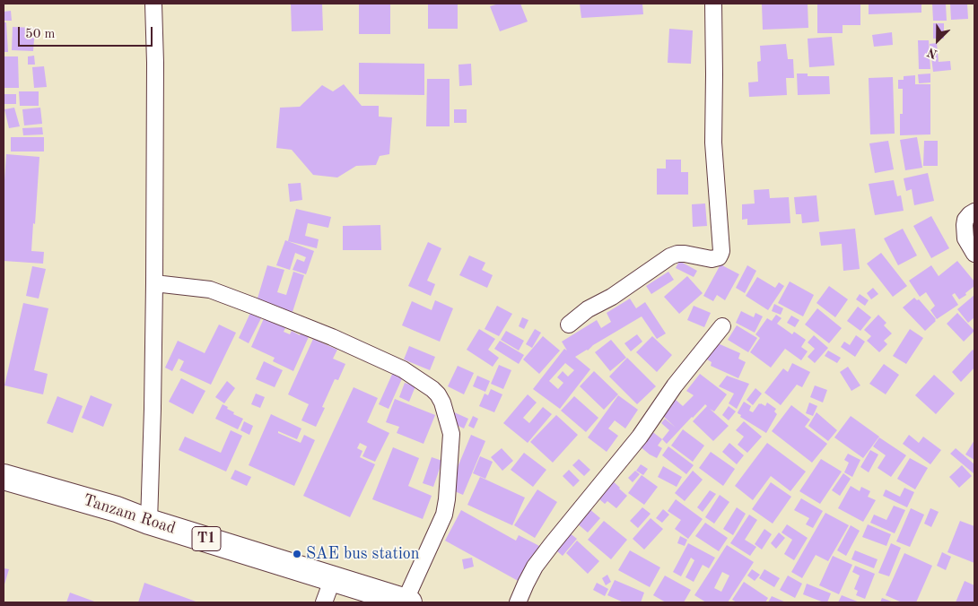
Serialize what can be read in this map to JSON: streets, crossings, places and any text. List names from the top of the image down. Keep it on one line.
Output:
{"streets":{"highway":["Tanzam Road","T1"]},"places":["SAE bus station"],"scale_bar":"50 m","north":"bottom left"}
